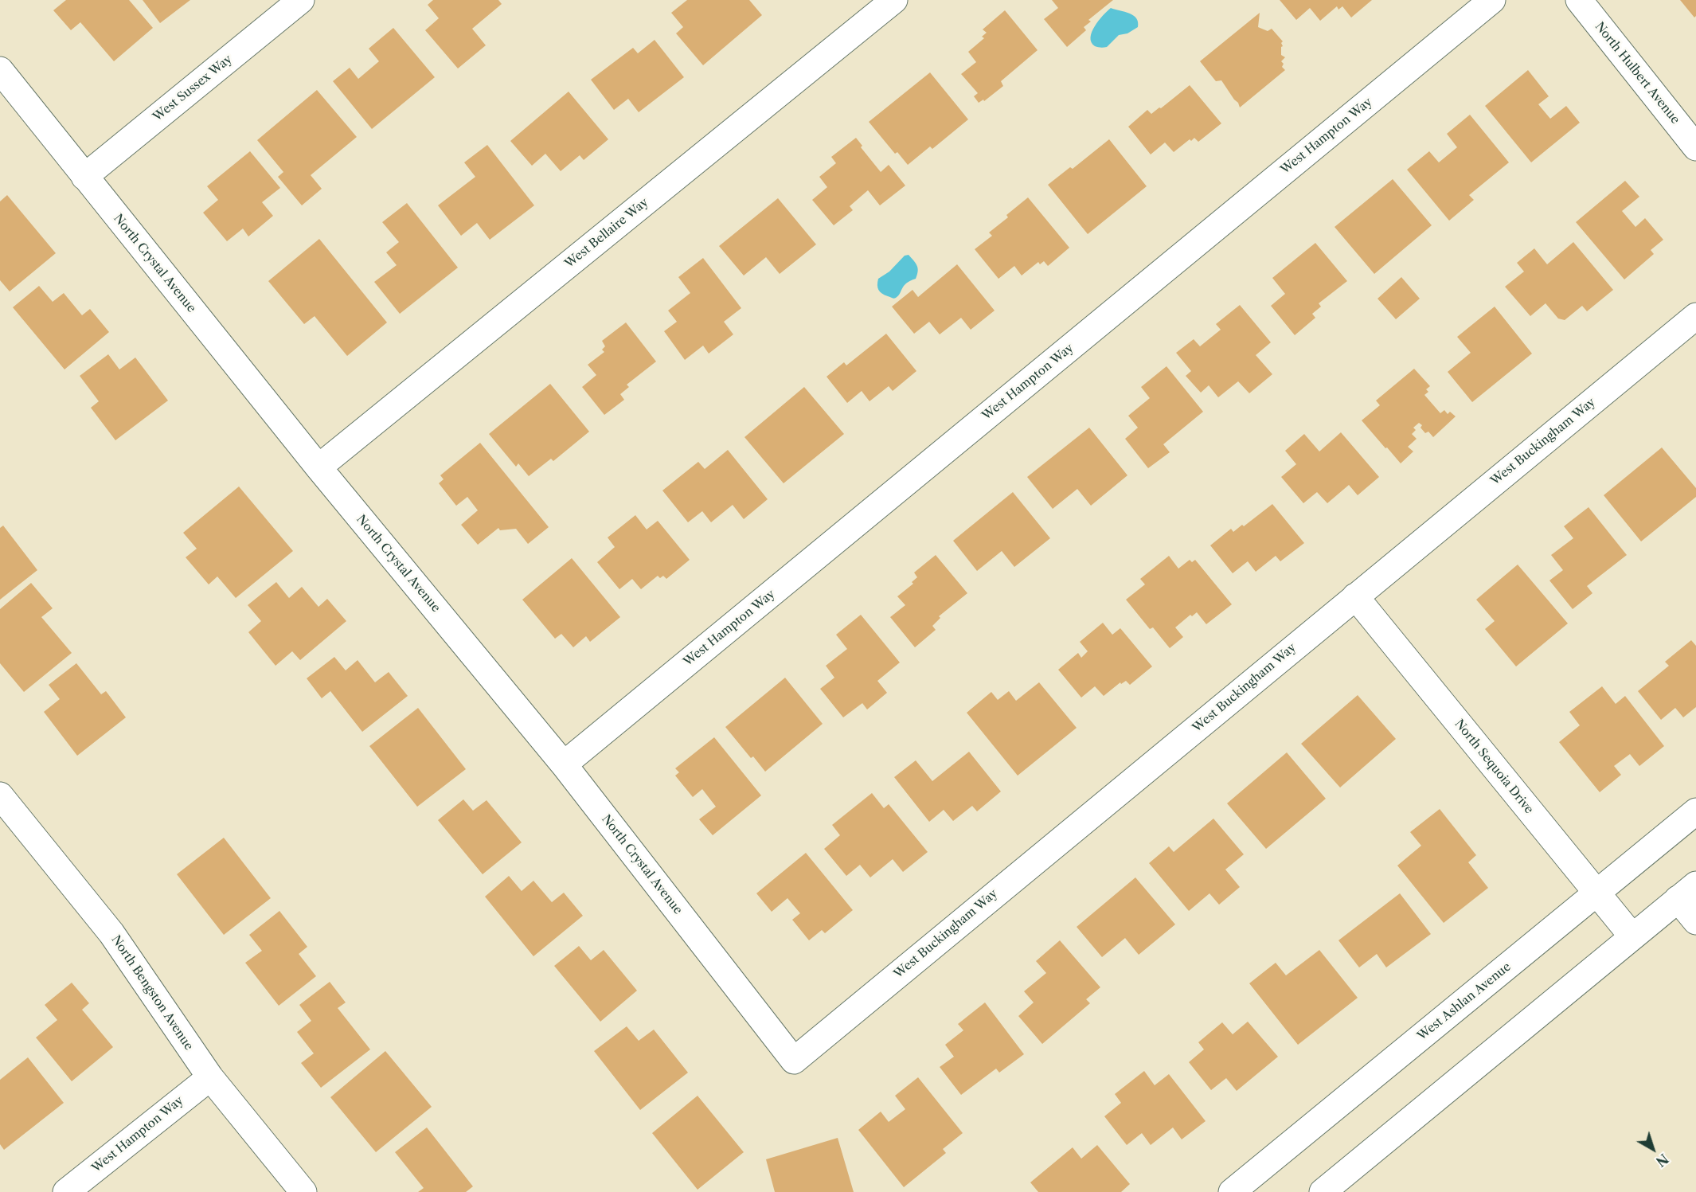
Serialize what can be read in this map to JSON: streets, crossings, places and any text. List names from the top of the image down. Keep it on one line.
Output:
{"streets":{"street":["North Hulbert Avenue","West Sussex Way","West Hampton Way","West Bellaire Way","North Crystal Avenue","West Buckingham Way","North Sequoia Drive","North Bengston Avenue","West Ashlan Avenue"]},"crossings":[["West Sussex Way","North Crystal Avenue"],["West Hampton Way","North Crystal Avenue"],["West Hampton Way","North Bengston Avenue"],["West Bellaire Way","North Crystal Avenue"],["North Crystal Avenue","West Buckingham Way"],["West Buckingham Way","North Sequoia Drive"],["North Sequoia Drive","West Ashlan Avenue"]],"north":"bottom right"}
